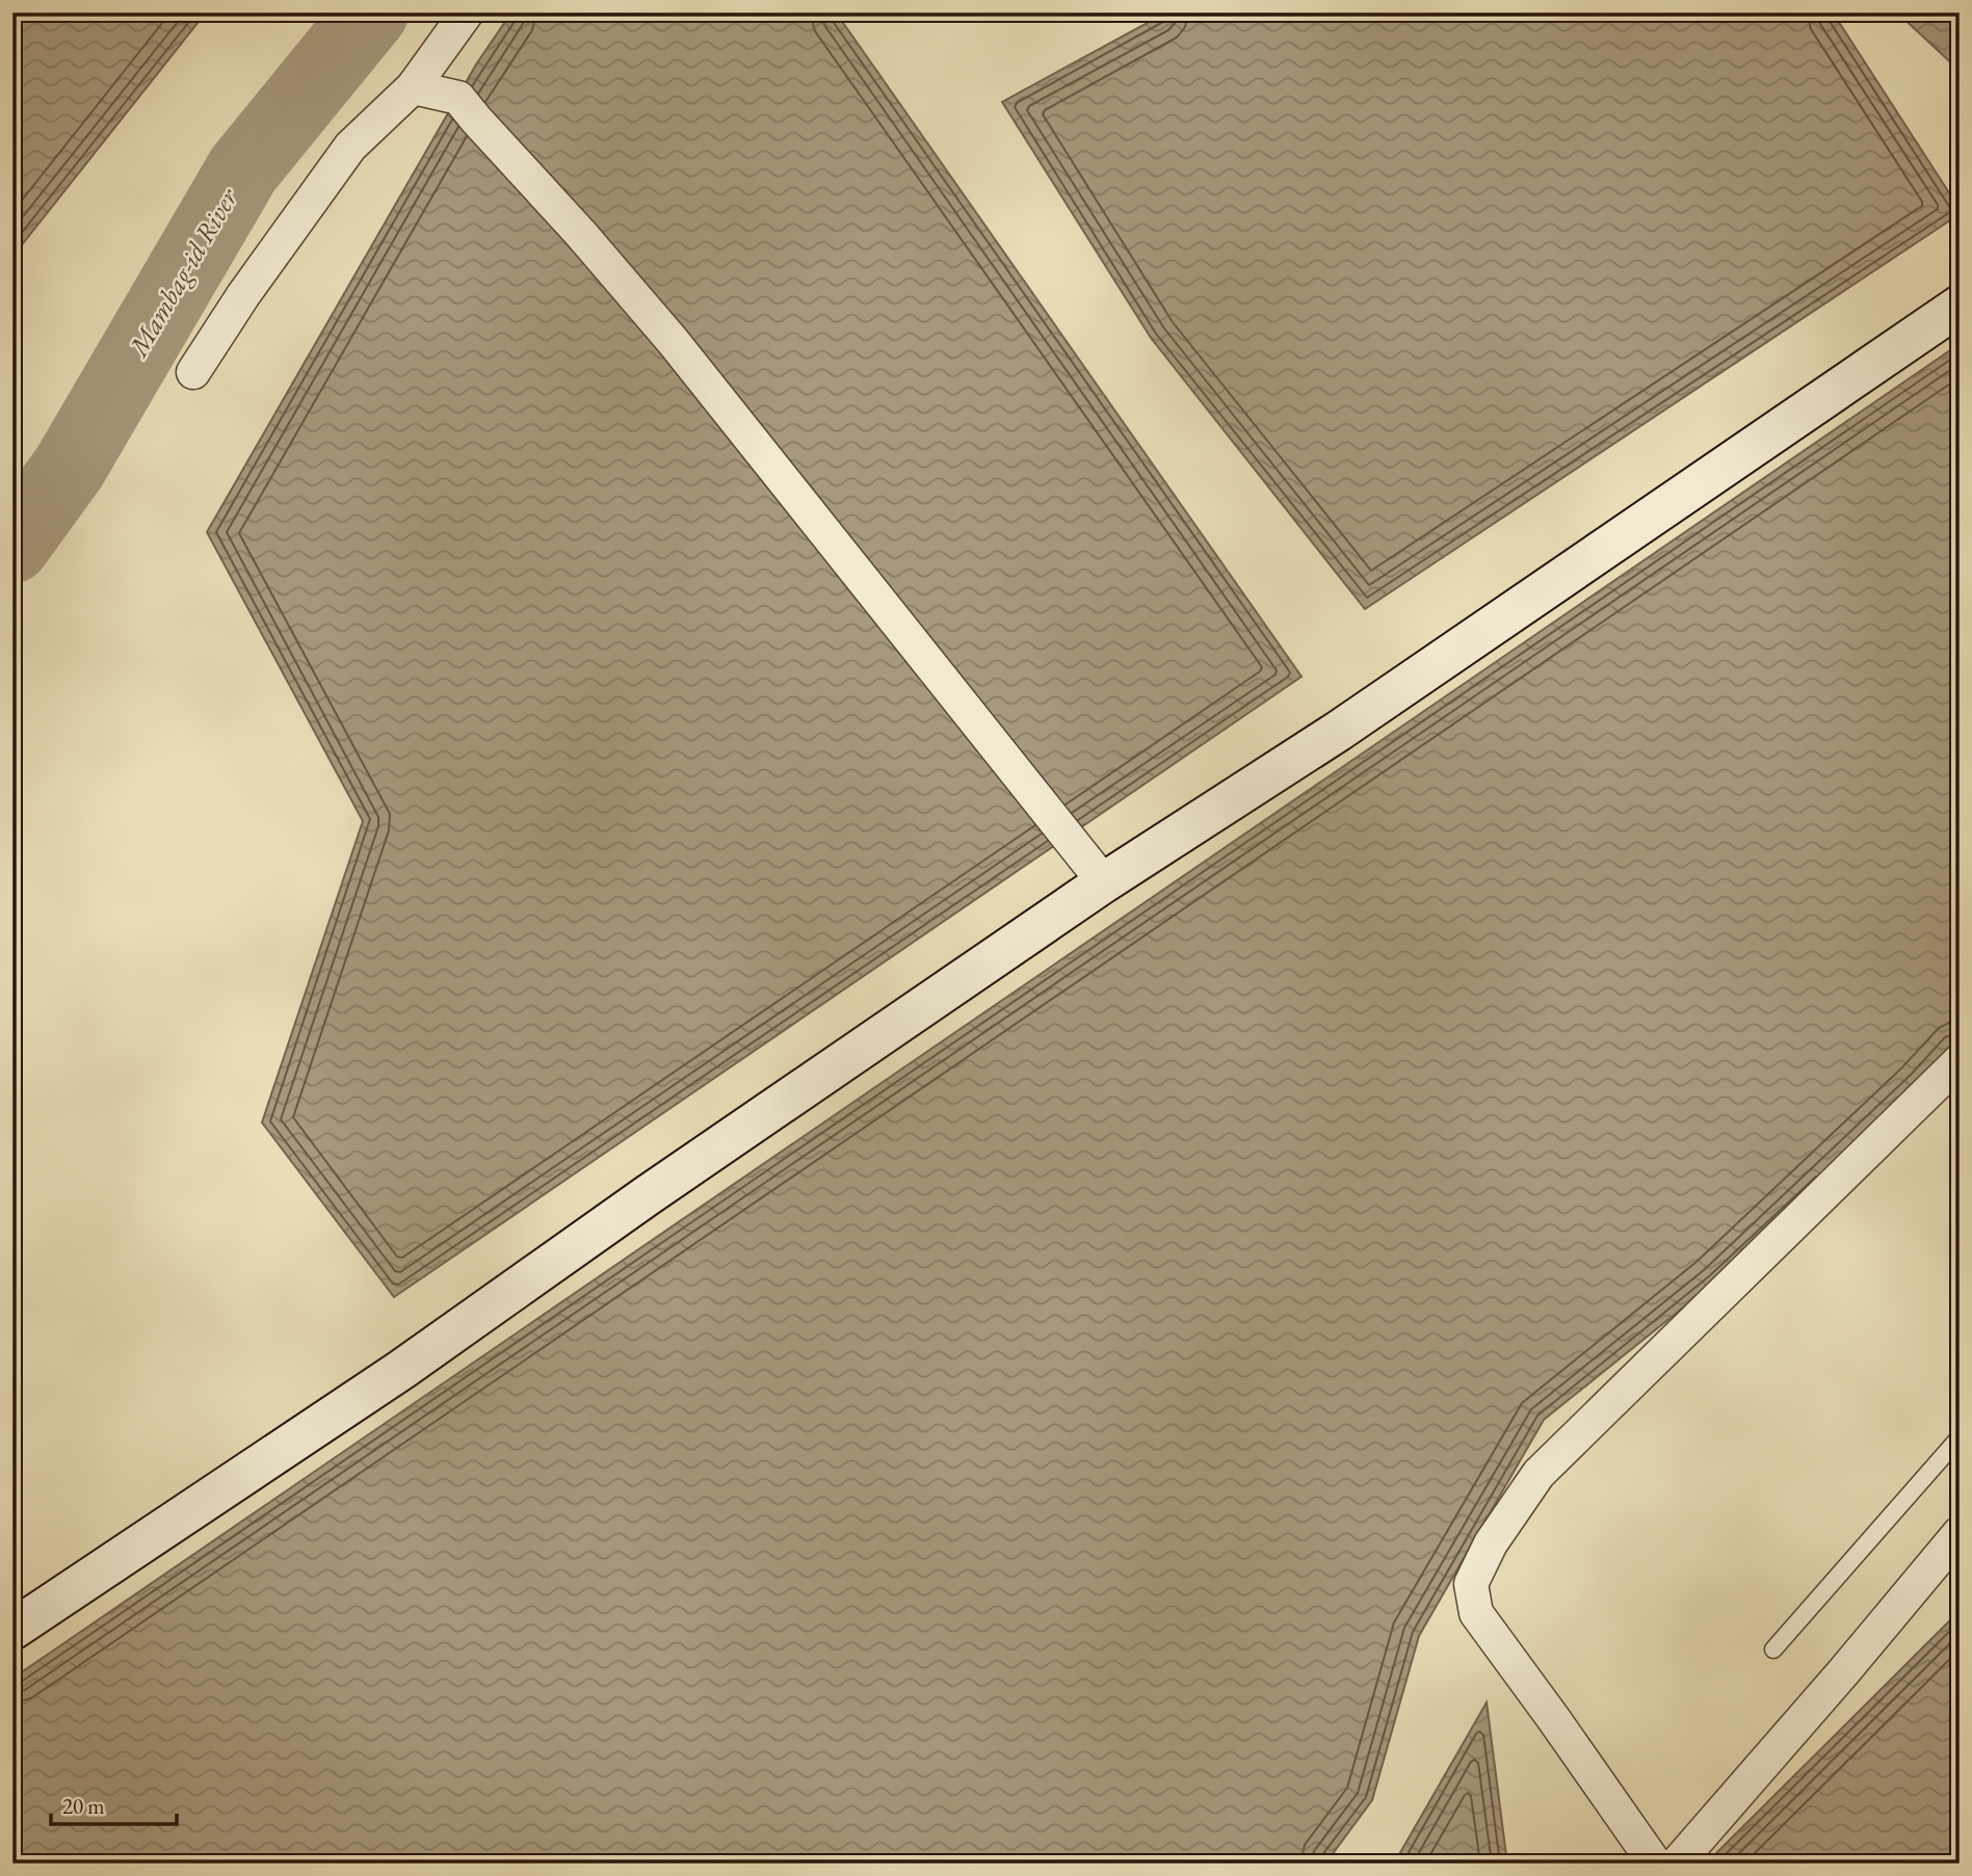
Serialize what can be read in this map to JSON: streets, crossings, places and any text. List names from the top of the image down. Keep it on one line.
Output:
{"water":["Mambag-id River"],"scale_bar":"20 m"}
